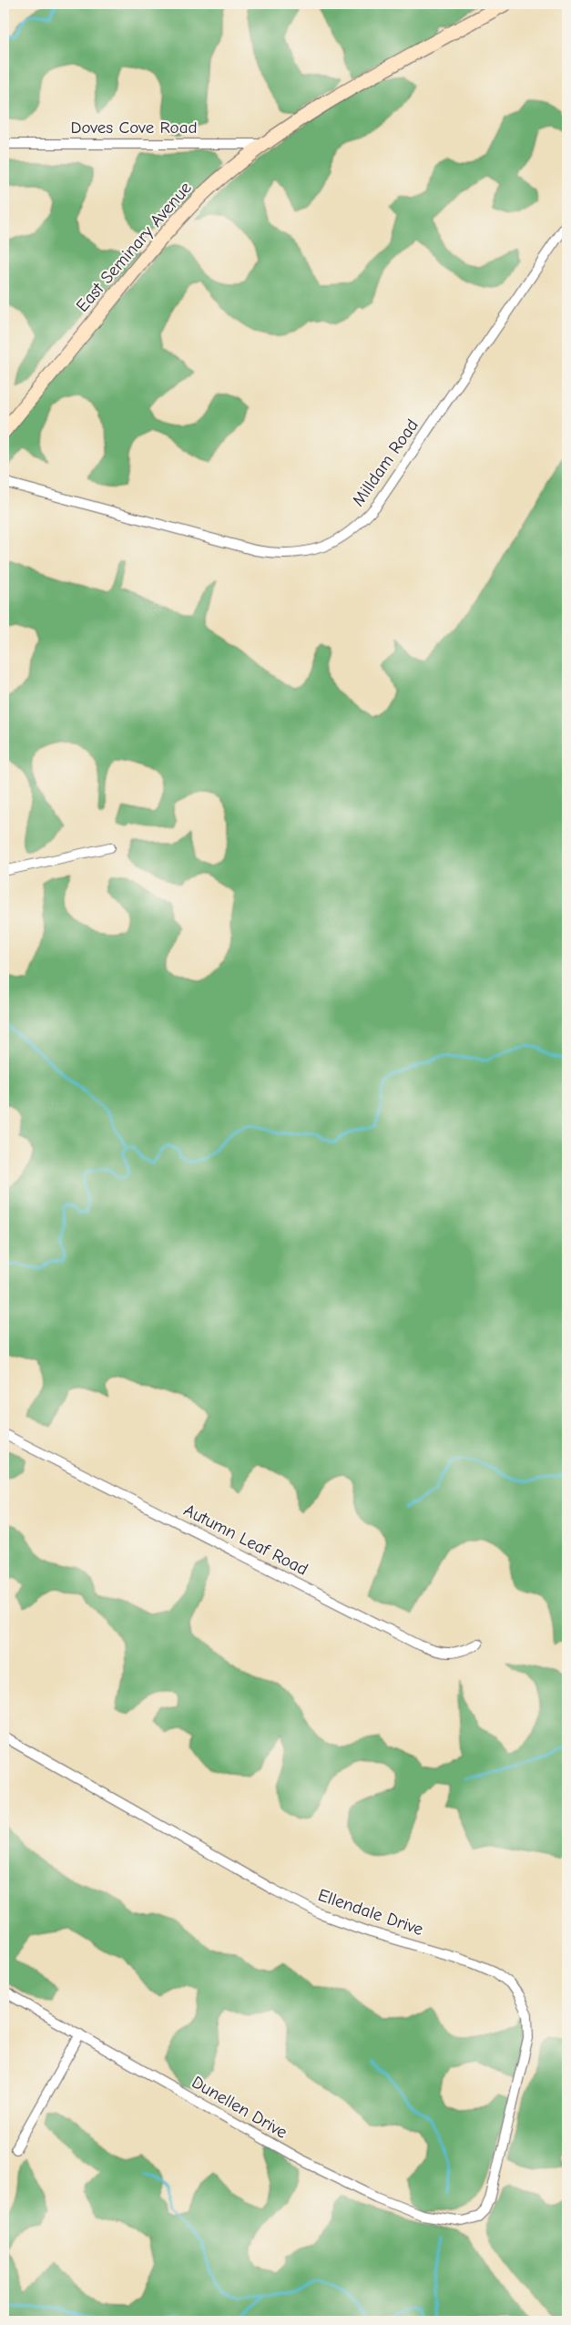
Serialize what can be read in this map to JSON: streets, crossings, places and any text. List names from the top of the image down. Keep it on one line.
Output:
{"streets":{"street":["Doves Cove Road","East Seminary Avenue","Milldam Road","Autumn Leaf Road","Ellendale Drive","Dunellen Drive"]},"crossings":[["Doves Cove Road","East Seminary Avenue"],["Ellendale Drive","Dunellen Drive"]]}
